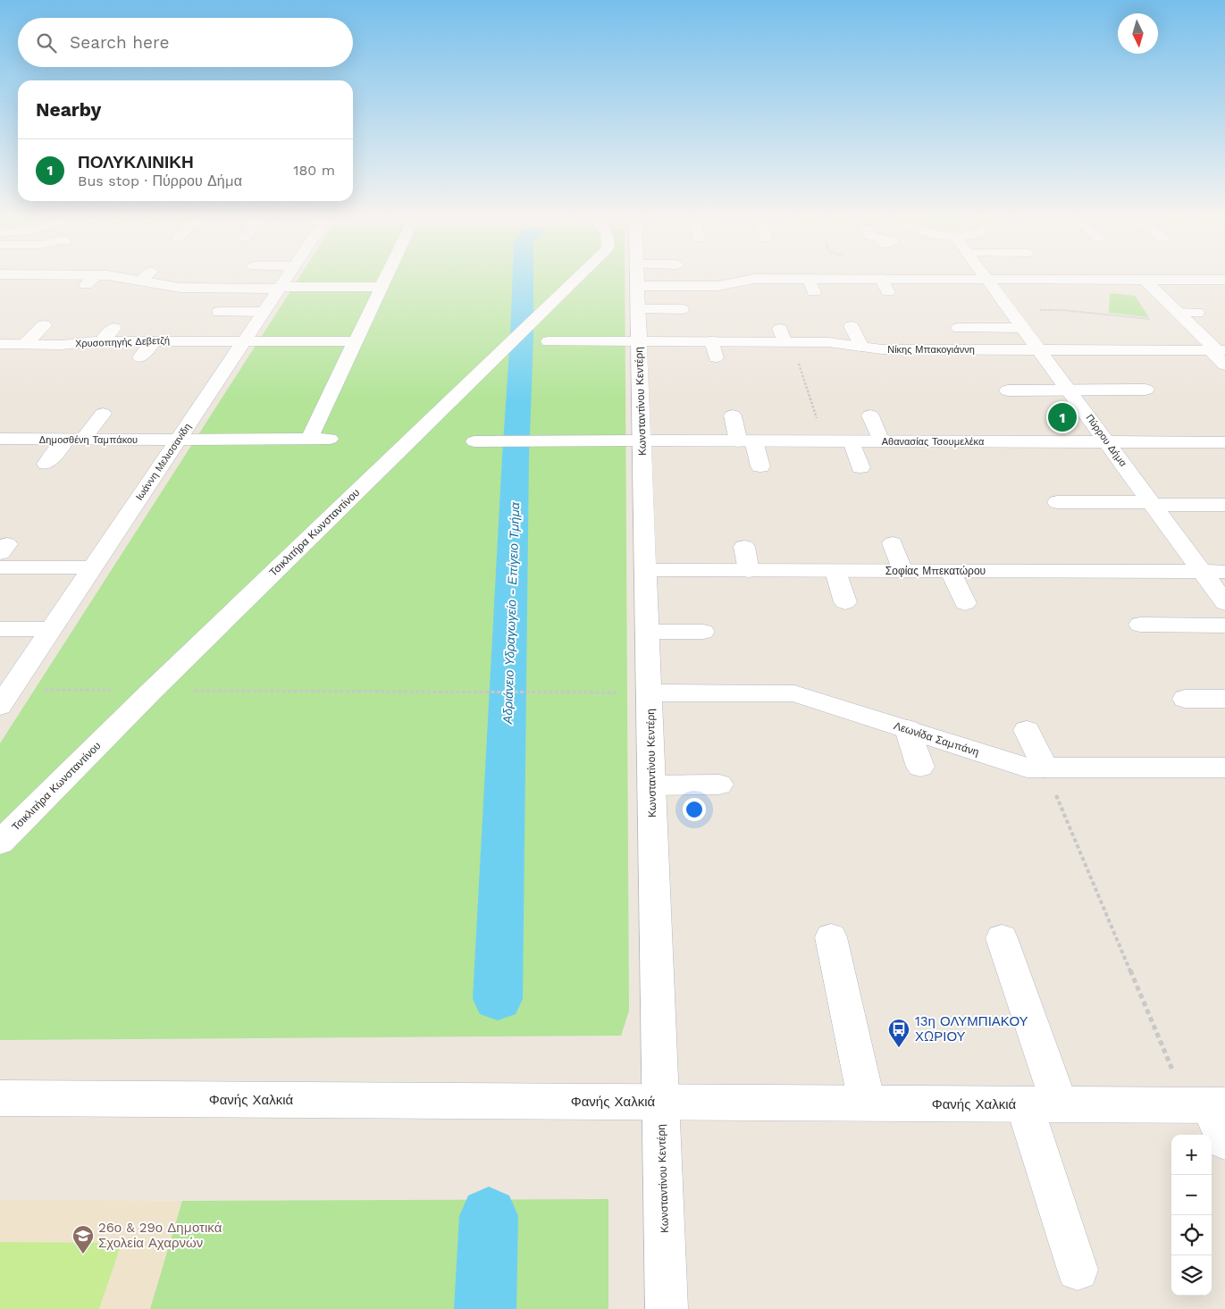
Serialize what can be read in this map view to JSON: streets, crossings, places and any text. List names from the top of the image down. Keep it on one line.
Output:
{"streets":{"street":["Χρυσοπηγής Δεβετζή","Νίκης Μπακογιάννη","Κωνσταντίνου Κεντέρη","Δημοσθένη Ταμπάκου","Πύρρου Δήμα","Αθανασίας Τσουμελέκα","Ιωάννη Μελισσανίδη","Τσικλιτήρα Κωνσταντίνου","Σοφίας Μπεκατώρου","Λεωνίδα Σαμπάνη","Φανής Χαλκιά"]},"crossings":[["Χρυσοπηγής Δεβετζή","Ιωάννη Μελισσανίδη"],["Νίκης Μπακογιάννη","Κωνσταντίνου Κεντέρη"],["Νίκης Μπακογιάννη","Πύρρου Δήμα"],["Κωνσταντίνου Κεντέρη","Αθανασίας Τσουμελέκα"],["Κωνσταντίνου Κεντέρη","Σοφίας Μπεκατώρου"],["Κωνσταντίνου Κεντέρη","Λεωνίδα Σαμπάνη"],["Κωνσταντίνου Κεντέρη","Φανής Χαλκιά"],["Δημοσθένη Ταμπάκου","Ιωάννη Μελισσανίδη"],["Πύρρου Δήμα","Αθανασίας Τσουμελέκα"],["Πύρρου Δήμα","Σοφίας Μπεκατώρου"]],"water":["Αδριάνειο Υδραγωγείο - Επίγειο Τμήμα"],"places":{"bus stop":["13η ΟΛΥΜΠΙΑΚΟΥ ΧΩΡΙΟΥ"],"school or university":["26ο & 29ο Δημοτικά Σχολεία Αχαρνών"]},"north":"bottom","page":{"search":"Search here","heading":"Nearby","list":[{"mark":"1","name":"ΠΟΛΥΚΛΙΝΙΚΗ","note":"Bus stop · Πύρρου Δήμα","value":"180 m"}],"pins":"1","map_buttons":["+","−"]}}
